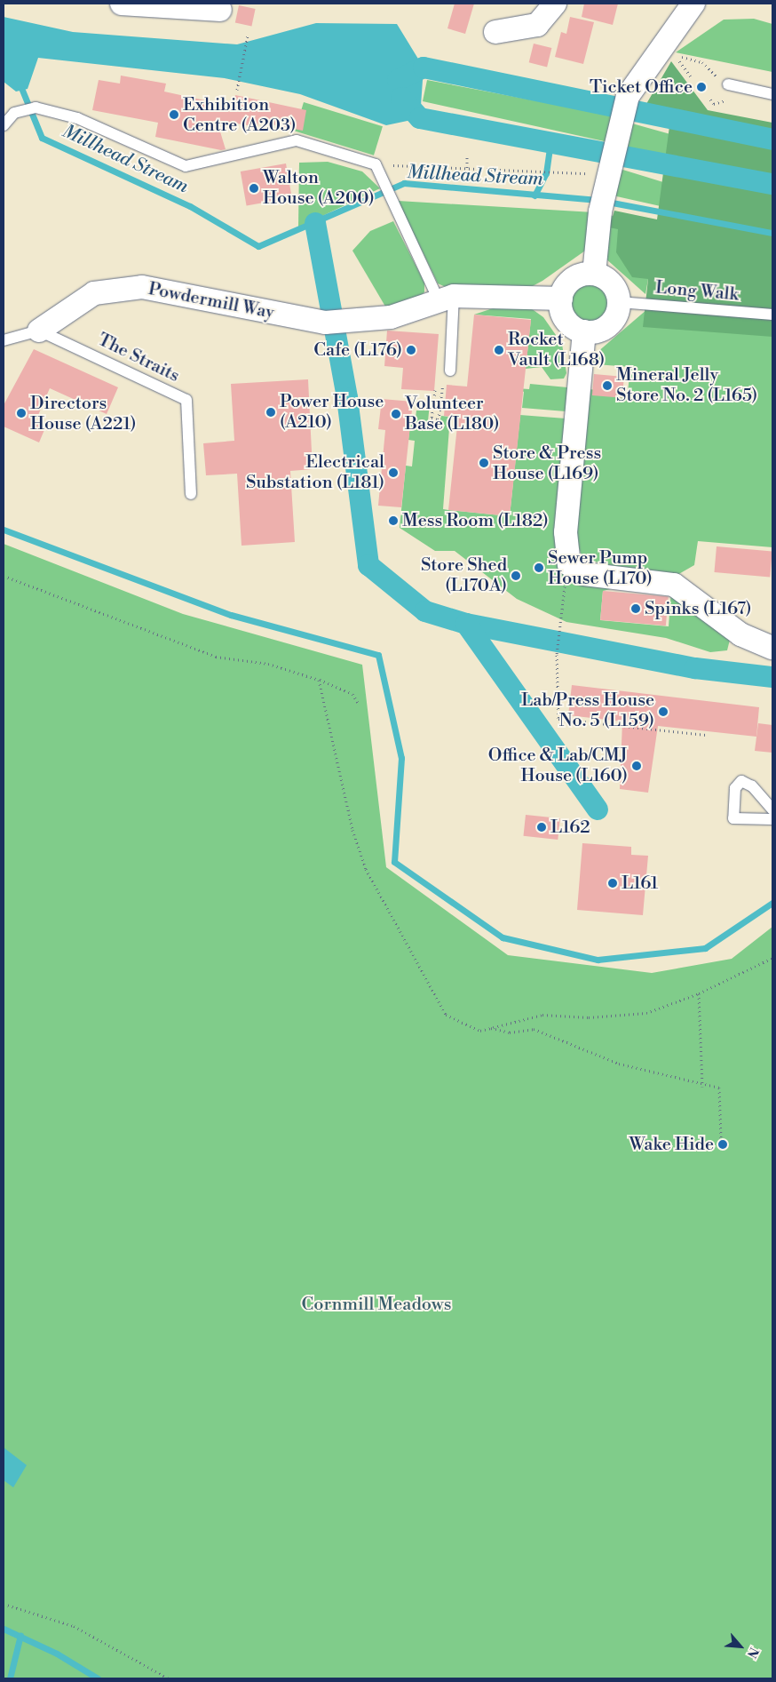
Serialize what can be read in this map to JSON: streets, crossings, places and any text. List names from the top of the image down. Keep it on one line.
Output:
{"streets":{"street":["Powdermill Way"],"lane":["Long Walk","The Straits"]},"crossings":[["Long Walk","Powdermill Way"],["Powdermill Way","The Straits"]],"water":["Millhead Stream"],"parks":["Cornmill Meadows"],"places":["Ticket Office","Exhibition Centre (A203)","Walton House (A200)","Cafe (L176)","Rocket Vault (L168)","Mineral Jelly Store No. 2 (L165)","Power House (A210)","Directors House (A221)","Volunteer Base (L180)","Store & Press House (L169)","Electrical Substation (L181)","Mess Room (L182)","Sewer Pump House (L170)","Store Shed (L170A)","Spinks (L167)","Lab/Press House No. 5 (L159)","Office & Lab/CMJ House (L160)","L162","L161","Wake Hide"],"north":"bottom right"}
